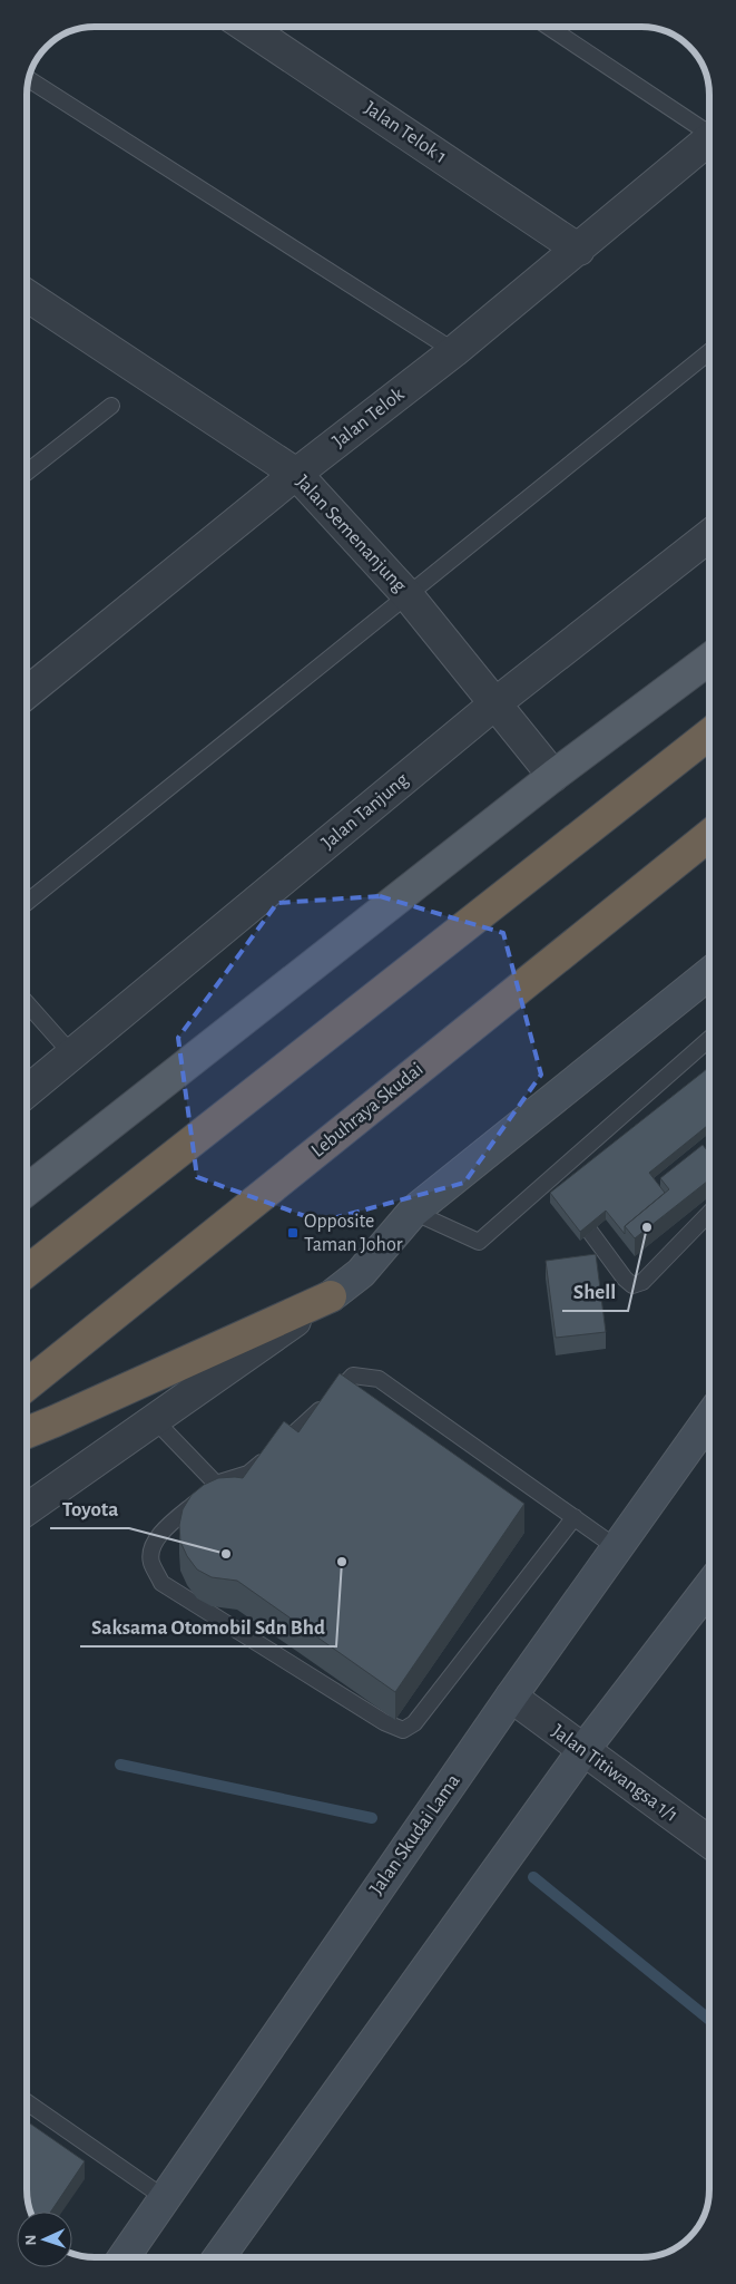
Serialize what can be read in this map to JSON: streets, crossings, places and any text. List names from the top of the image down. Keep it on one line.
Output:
{"streets":{"highway":["Lebuhraya Skudai"],"street":["Jalan Telok 1","Jalan Telok","Jalan Semenanjung","Jalan Tanjung","Jalan Titiwangsa 1/1","Jalan Skudai Lama"]},"crossings":[["Jalan Telok 1","Jalan Telok"],["Jalan Telok","Jalan Semenanjung"],["Jalan Semenanjung","Jalan Tanjung"],["Jalan Titiwangsa 1/1","Jalan Skudai Lama"]],"places":{"other":["Shell","Toyota","Saksama Otomobil Sdn Bhd"],"transit":["Opposite Taman Johor"]},"north":"left"}
